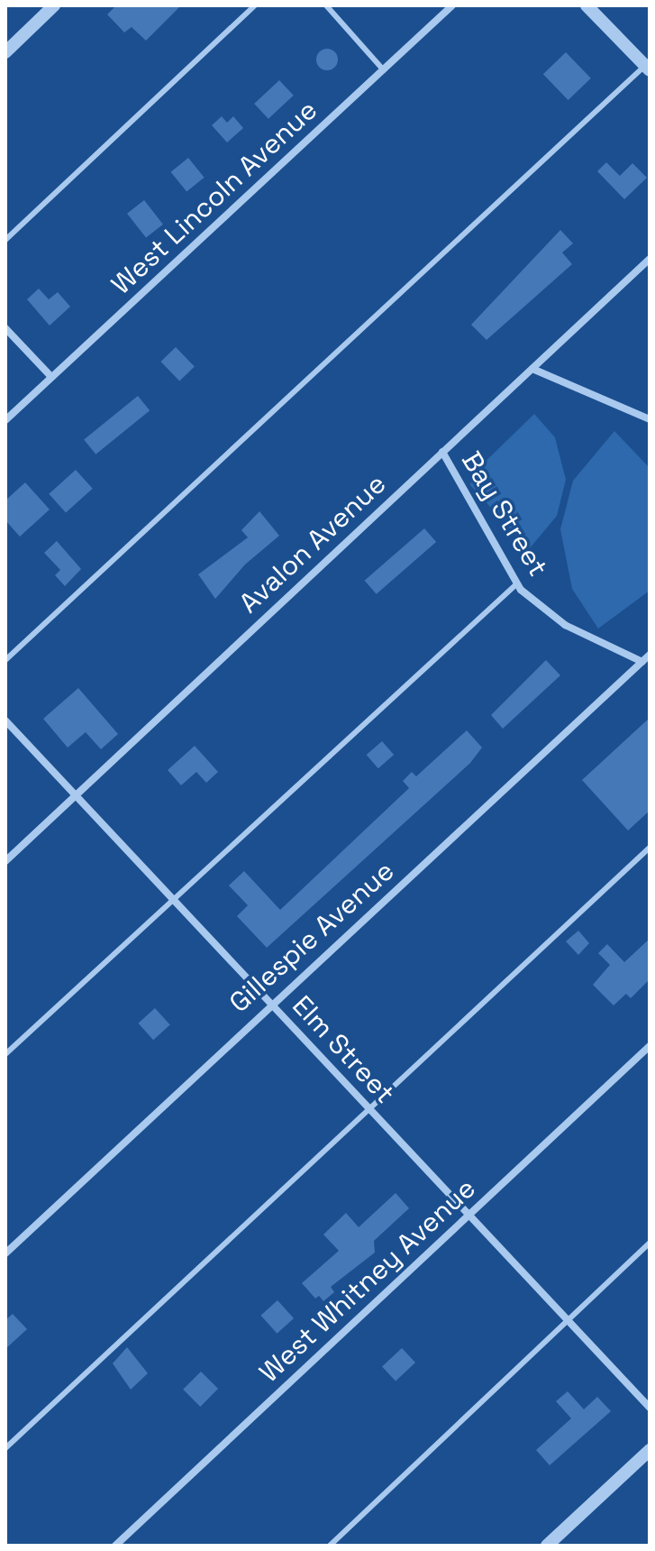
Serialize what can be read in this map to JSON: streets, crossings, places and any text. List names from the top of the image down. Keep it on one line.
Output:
{"streets":{"street":["West Lincoln Avenue","Bay Street","Avalon Avenue","Gillespie Avenue","Elm Street","West Whitney Avenue"]},"crossings":[["Bay Street","Avalon Avenue"],["Bay Street","Gillespie Avenue"],["Avalon Avenue","Elm Street"],["Gillespie Avenue","Elm Street"],["Elm Street","West Whitney Avenue"]]}
